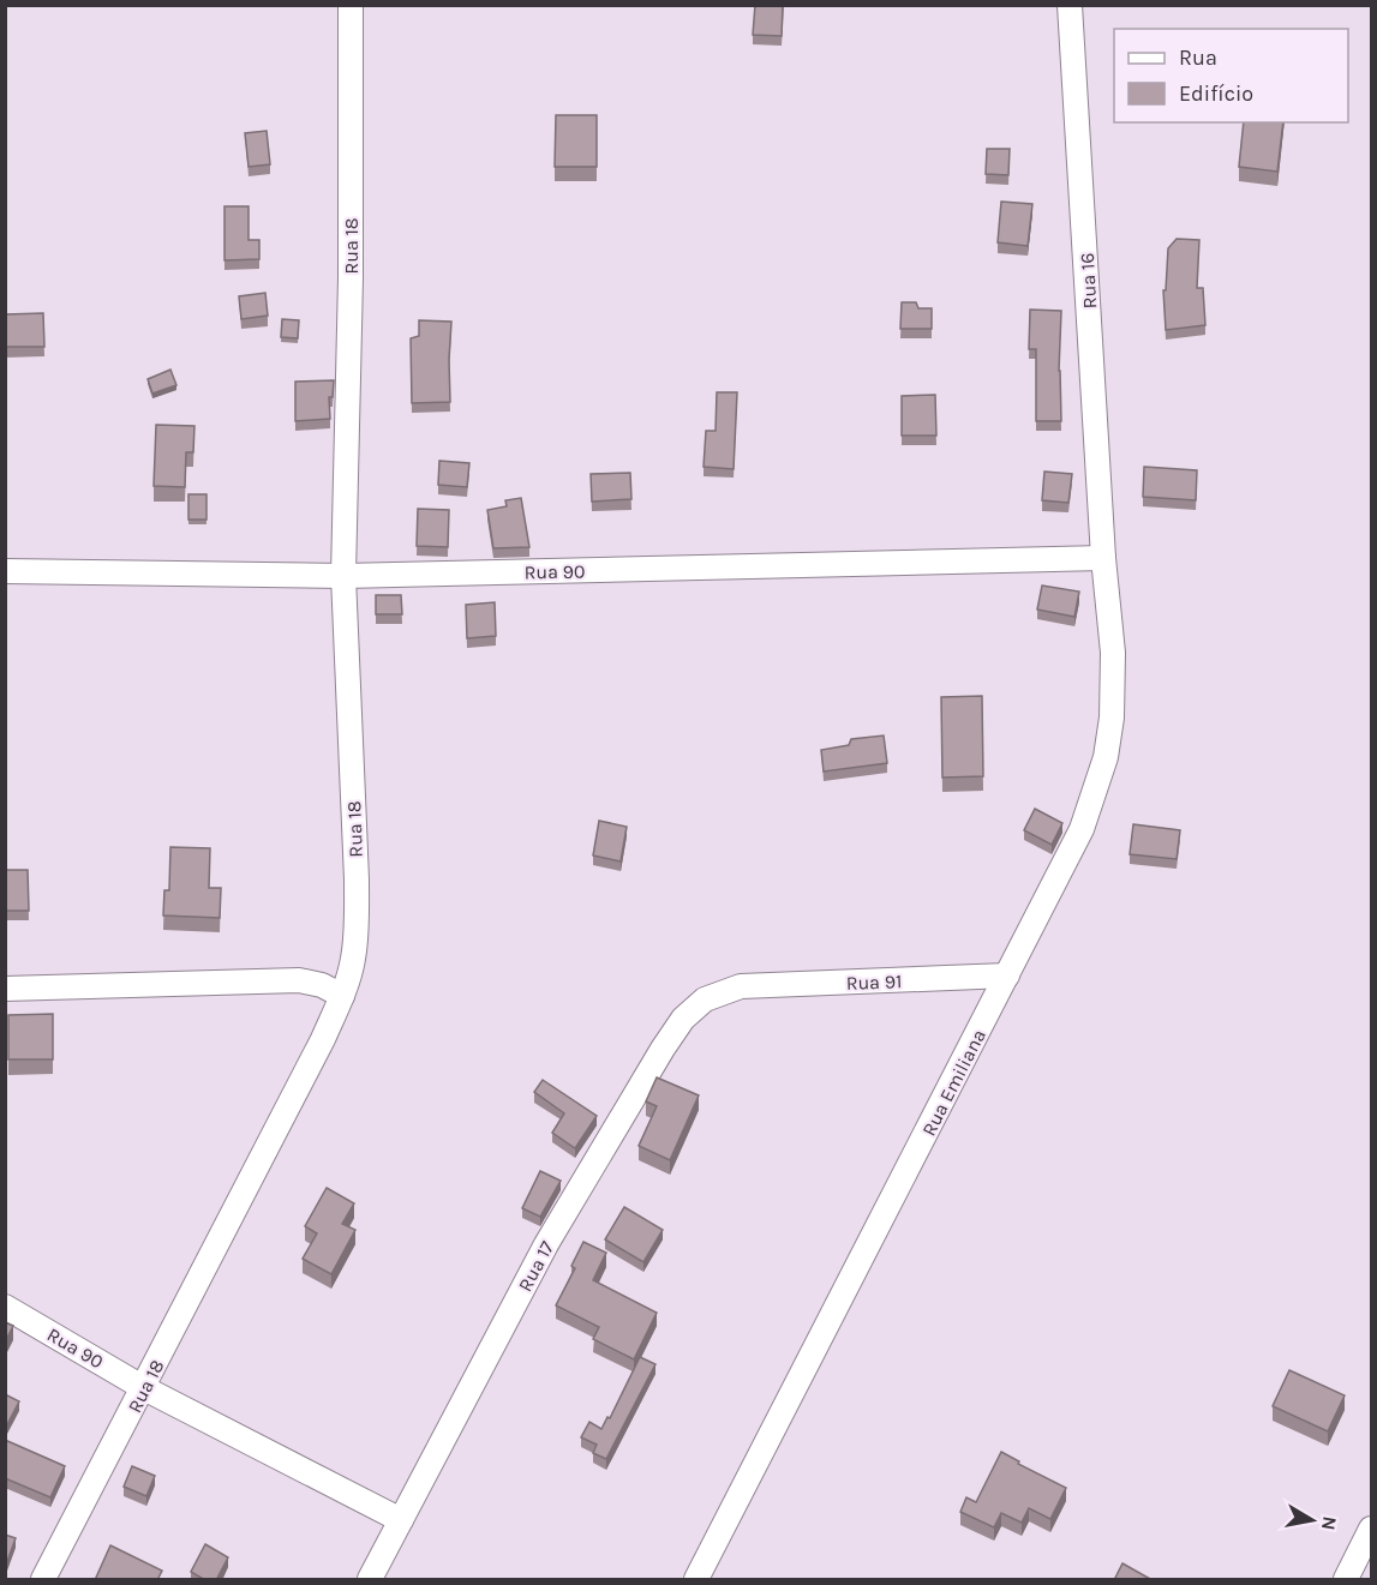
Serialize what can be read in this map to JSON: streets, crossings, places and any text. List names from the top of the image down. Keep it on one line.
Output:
{"streets":{"street":["Rua 18","Rua 16","Rua 90","Rua 91","Rua Emiliana","Rua 17"]},"crossings":[["Rua 18","Rua 90"],["Rua 16","Rua 90"],["Rua 16","Rua Emiliana"],["Rua 90","Rua Emiliana"],["Rua 90","Rua 17"],["Rua 91","Rua Emiliana"],["Rua 91","Rua 17"]],"legend":["Rua","Edifício"],"north":"right"}
